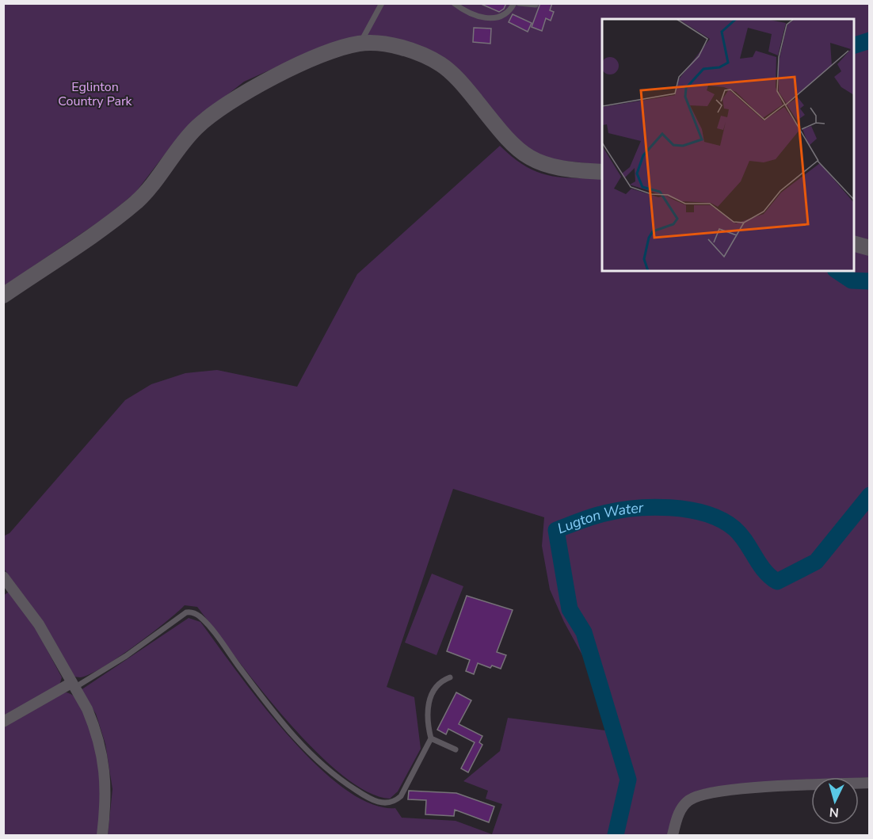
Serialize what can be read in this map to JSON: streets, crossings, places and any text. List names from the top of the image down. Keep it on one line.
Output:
{"water":["Lugton Water"],"parks":["Eglinton Country Park"],"north":"bottom"}
